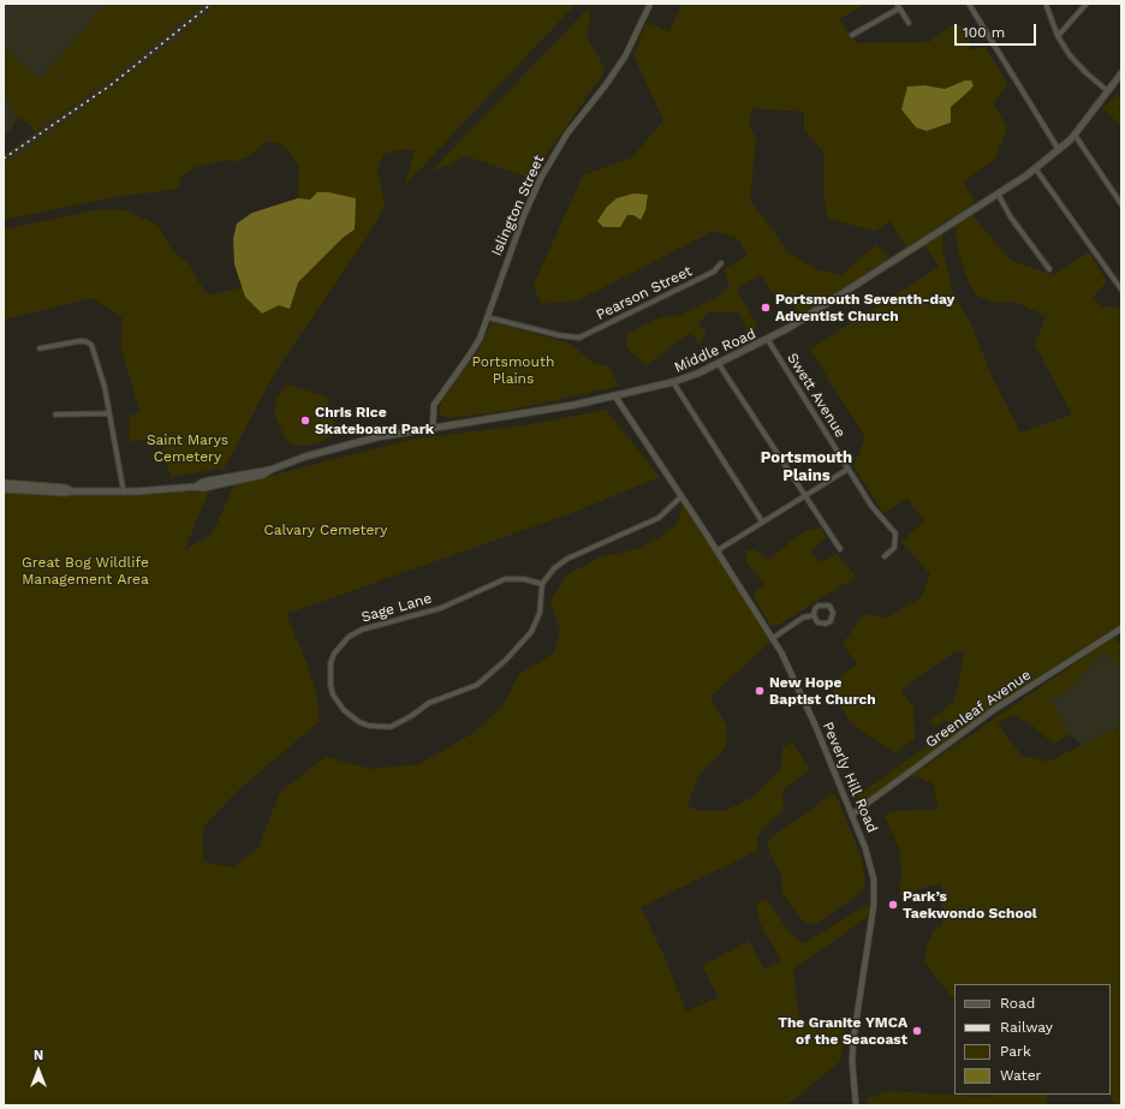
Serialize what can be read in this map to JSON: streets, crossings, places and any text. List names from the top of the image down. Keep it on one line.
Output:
{"streets":{"main road":["Middle Road"],"street":["Islington Street","Pearson Street","Swett Avenue","Sage Lane","Greenleaf Avenue","Peverly Hill Road"]},"crossings":[["Islington Street","Pearson Street"],["Islington Street","Middle Road"],["Middle Road","Swett Avenue"],["Middle Road","Peverly Hill Road"],["Greenleaf Avenue","Peverly Hill Road"]],"districts":["Portsmouth Plains"],"parks":["Portsmouth Plains","Saint Marys Cemetery","Calvary Cemetery","Great Bog Wildlife Management Area"],"places":["Portsmouth Seventh-day Adventist Church","Chris Rice Skateboard Park","New Hope Baptist Church","Park’s Taekwondo School","The Granite YMCA of the Seacoast"],"legend":["Road","Railway","Park","Water"],"scale_bar":"100 m","north":"top"}
